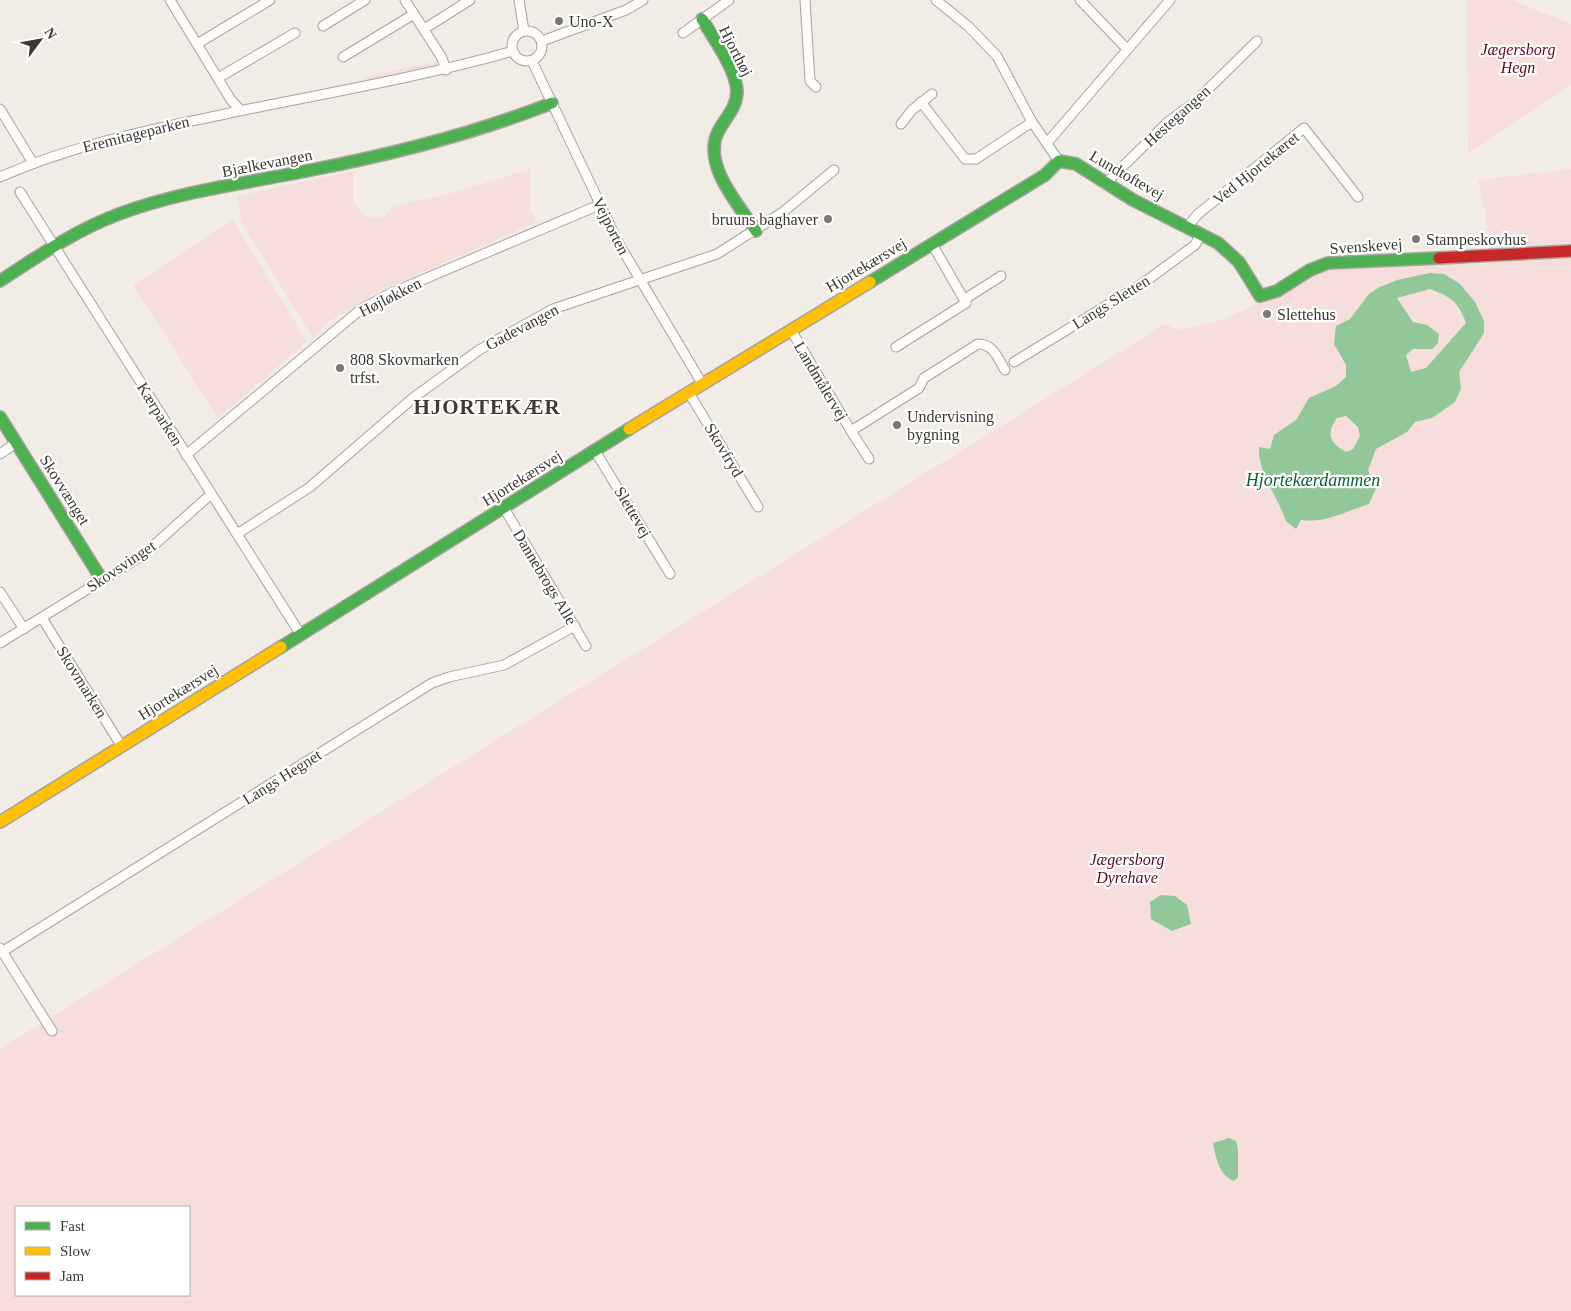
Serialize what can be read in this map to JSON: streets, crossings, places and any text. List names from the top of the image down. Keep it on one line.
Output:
{"streets":{"street":["Hjorthøj","Hestegangen","Eremitageparken","Bjælkevangen","Ved Hjortekæret","Lundtoftevej","Vejporten","Svenskevej","Hjortekærsvej","Højløkken","Langs Sletten","Gadevangen","Landmålervej","Kærparken","Skovfryd","Skovvænget","Slettevej","Skovsvinget","Dannebrogs Alle","Skovmarken","Langs Hegnet"]},"crossings":[["Hjorthøj","Gadevangen"],["Hestegangen","Lundtoftevej"],["Eremitageparken","Vejporten"],["Bjælkevangen","Vejporten"],["Bjælkevangen","Kærparken"],["Ved Hjortekæret","Lundtoftevej"],["Lundtoftevej","Svenskevej"],["Lundtoftevej","Hjortekærsvej"],["Lundtoftevej","Langs Sletten"],["Vejporten","Hjortekærsvej"],["Vejporten","Højløkken"],["Vejporten","Gadevangen"],["Hjortekærsvej","Landmålervej"],["Hjortekærsvej","Kærparken"],["Hjortekærsvej","Skovfryd"],["Hjortekærsvej","Slettevej"],["Hjortekærsvej","Dannebrogs Alle"],["Hjortekærsvej","Skovmarken"],["Højløkken","Kærparken"],["Gadevangen","Kærparken"],["Kærparken","Skovsvinget"],["Skovvænget","Skovsvinget"],["Skovsvinget","Skovmarken"],["Dannebrogs Alle","Langs Hegnet"]],"districts":["HJORTEKÆR"],"water":["Hjortekærdammen"],"parks":["Jægersborg Hegn","Jægersborg Dyrehave"],"places":["Uno-X","bruuns baghaver","Stampeskovhus","Slettehus","808 Skovmarken trfst.","Undervisning bygning"],"legend":["Fast","Slow","Jam"],"north":"top right"}
